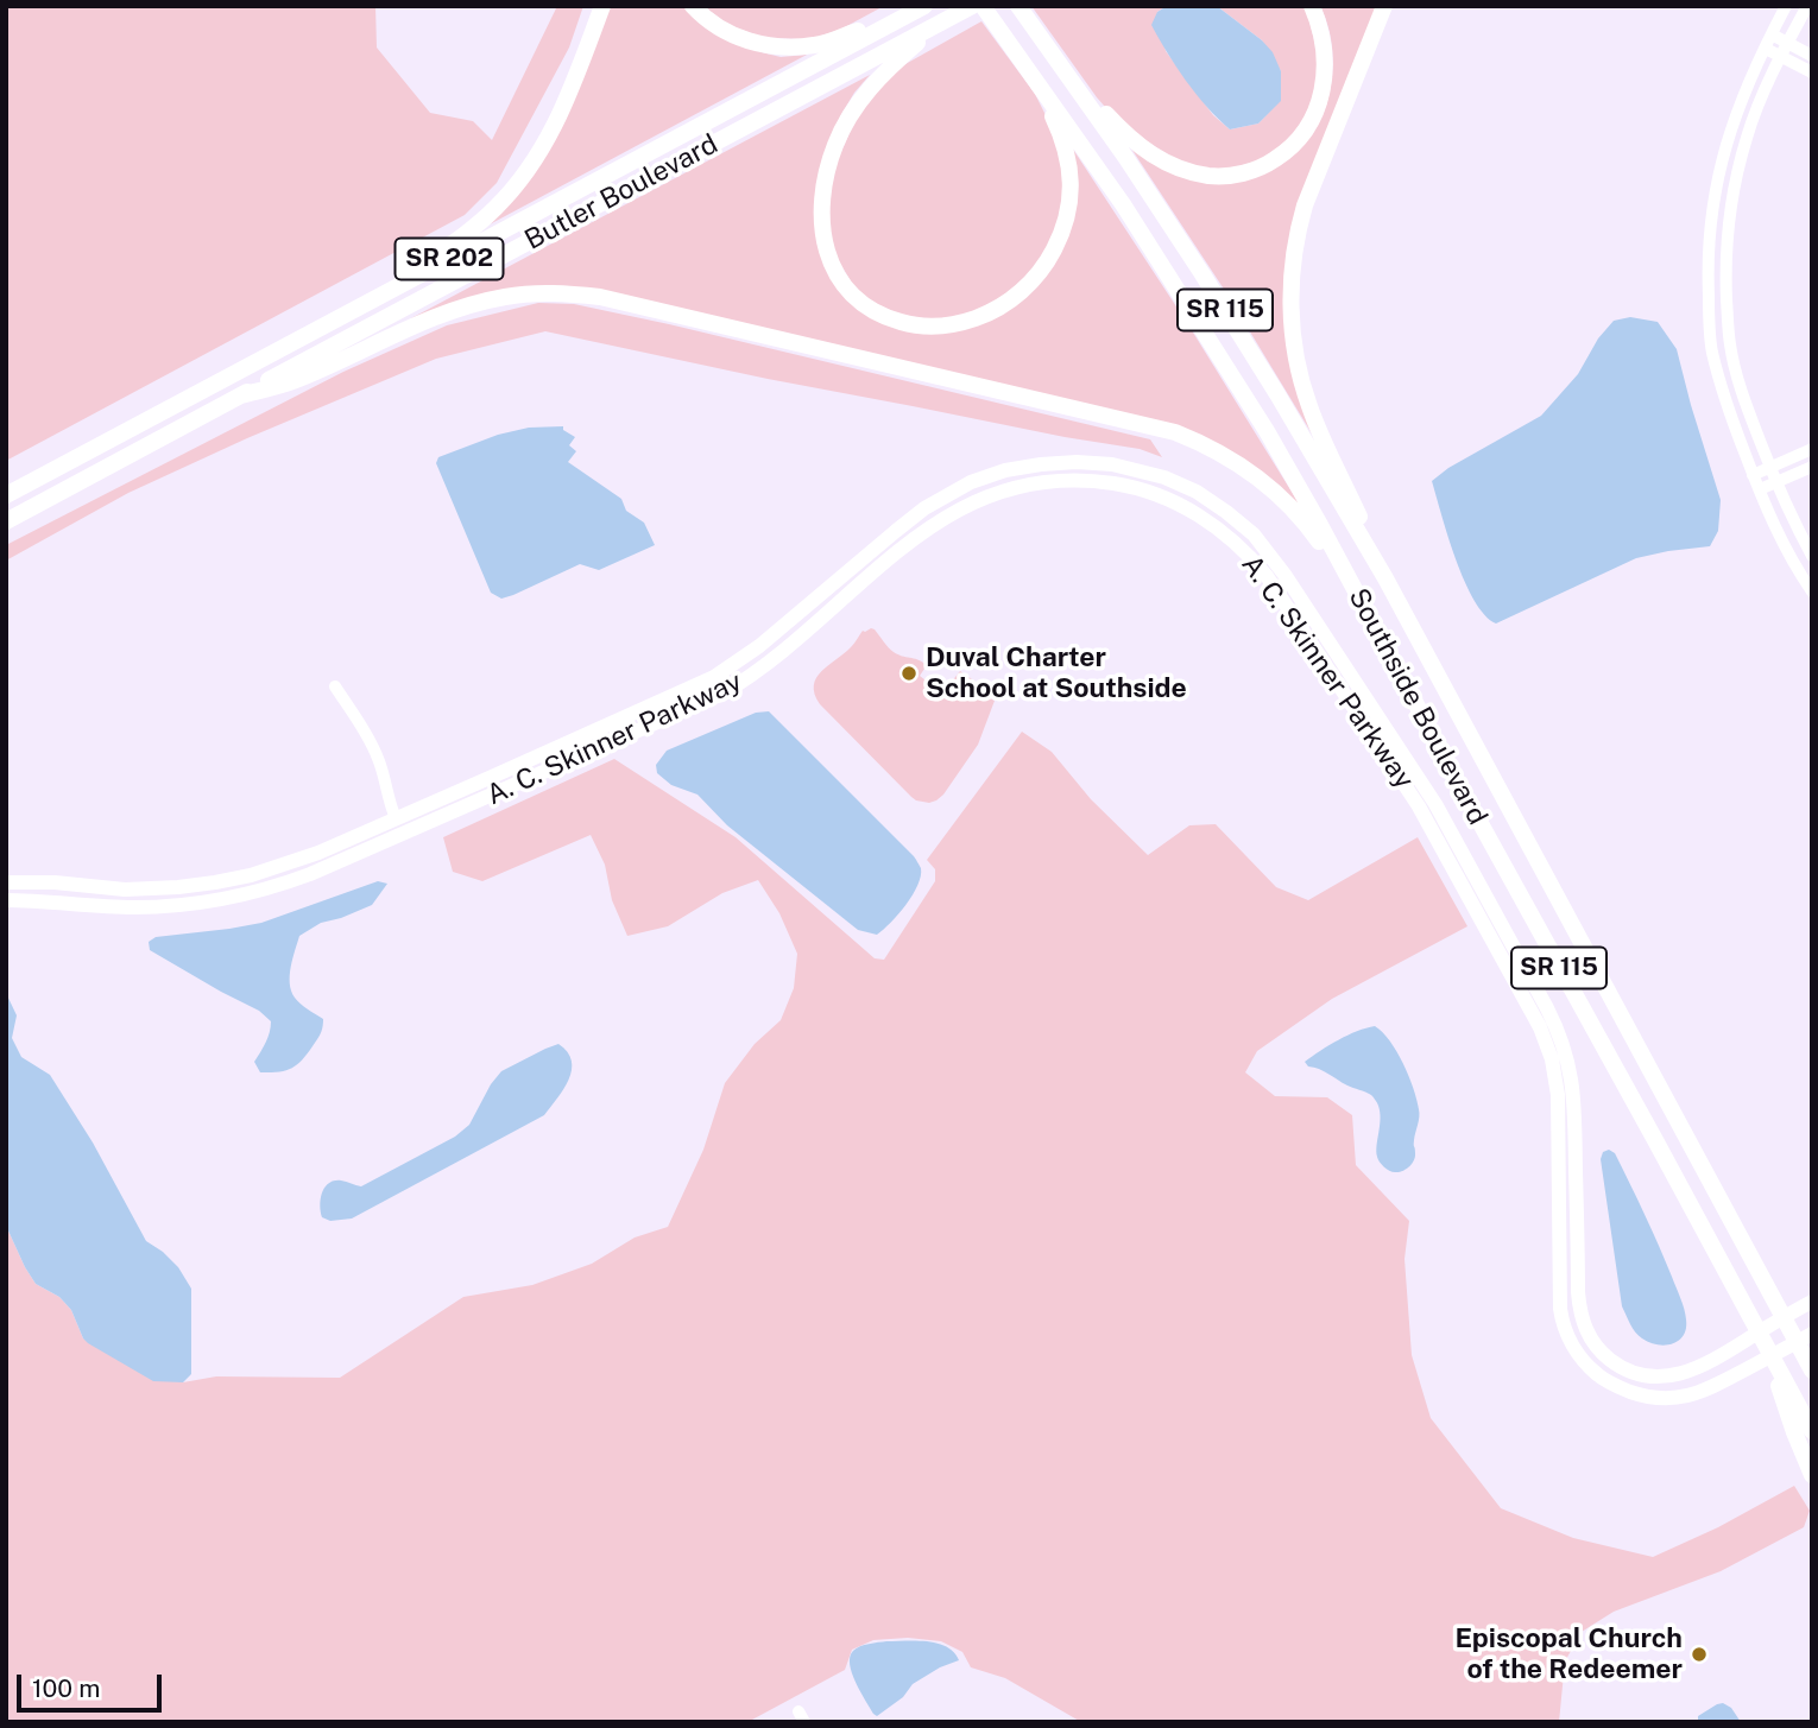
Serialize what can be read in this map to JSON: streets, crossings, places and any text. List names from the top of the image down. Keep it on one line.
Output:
{"streets":{"highway":["Butler Boulevard","SR 202","SR 115","Southside Boulevard"],"main road":["A. C. Skinner Parkway"]},"crossings":[["A. C. Skinner Parkway","Southside Boulevard"]],"places":["Duval Charter School at Southside","Episcopal Church of the Redeemer"],"scale_bar":"100 m"}
